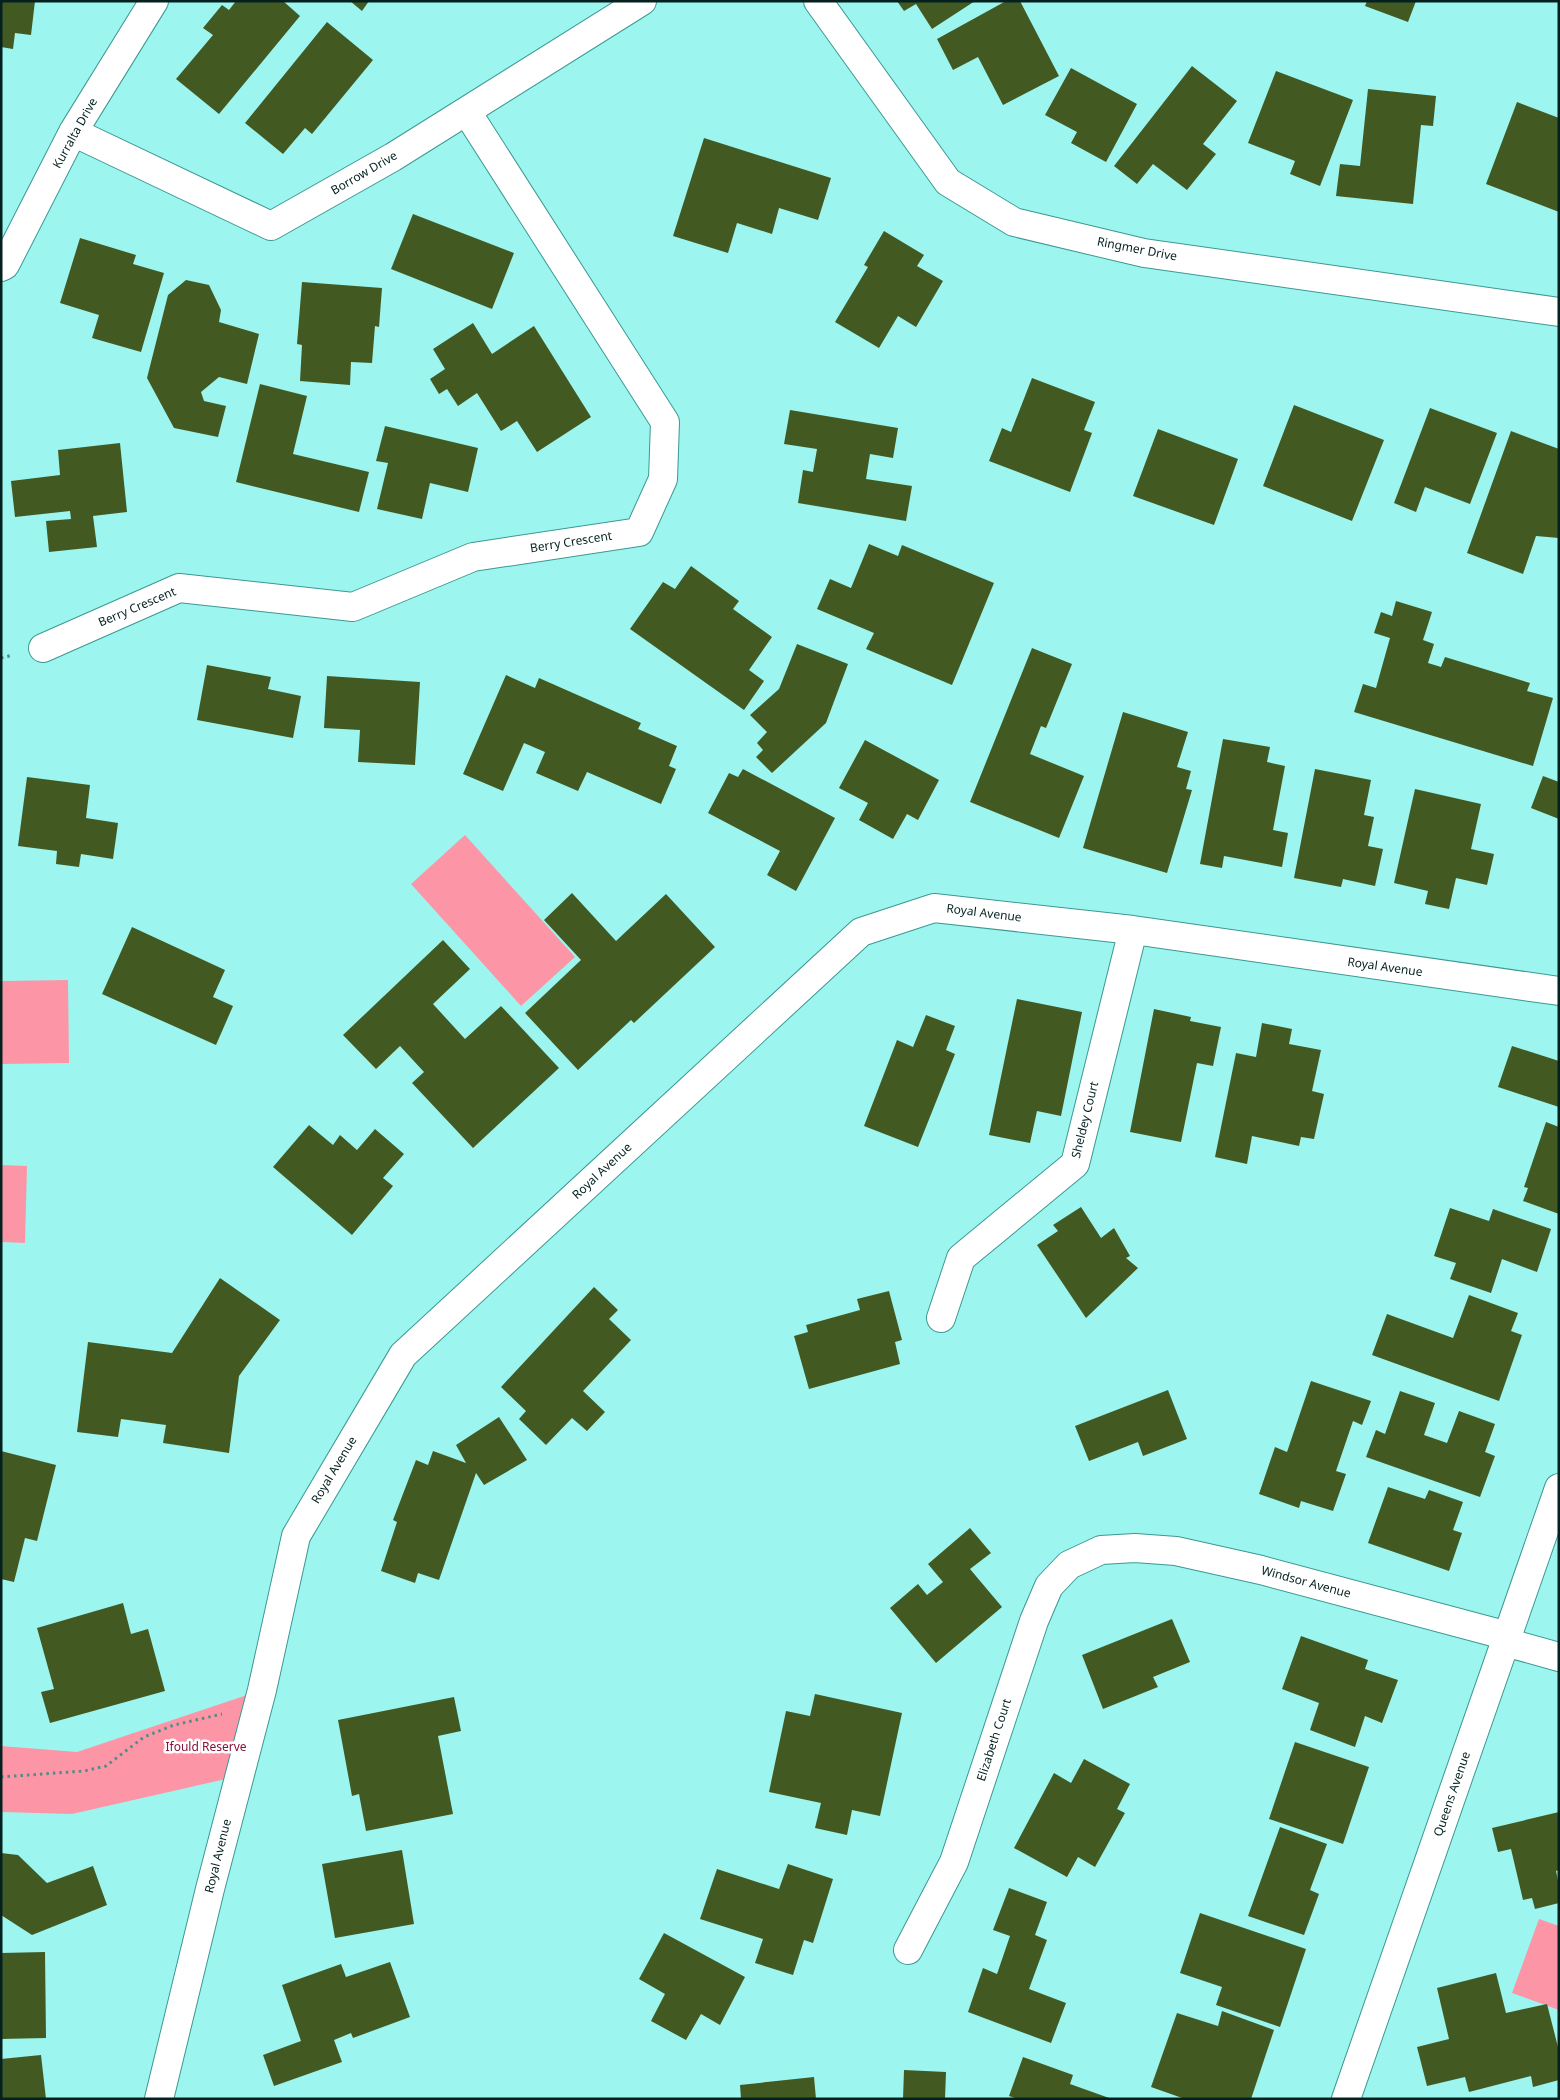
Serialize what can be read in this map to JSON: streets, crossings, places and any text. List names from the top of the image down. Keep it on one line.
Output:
{"streets":{"street":["Kurralta Drive","Borrow Drive","Ringmer Drive","Berry Crescent","Royal Avenue","Sheldey Court","Windsor Avenue","Elizabeth Court","Queens Avenue"]},"crossings":[["Kurralta Drive","Borrow Drive"],["Borrow Drive","Berry Crescent"],["Royal Avenue","Sheldey Court"],["Windsor Avenue","Elizabeth Court"],["Windsor Avenue","Queens Avenue"]],"parks":["Ifould Reserve"]}
